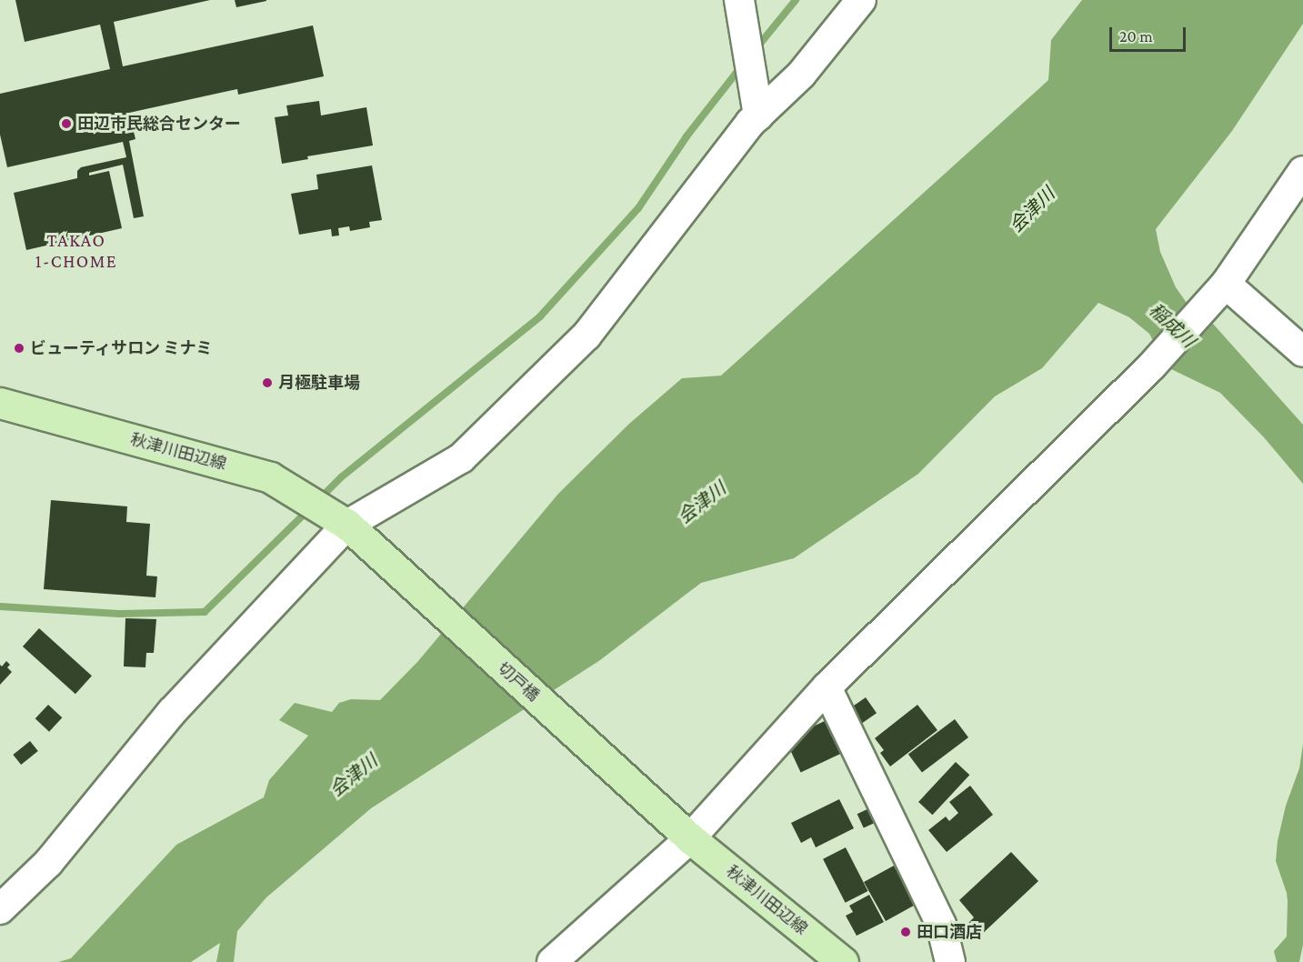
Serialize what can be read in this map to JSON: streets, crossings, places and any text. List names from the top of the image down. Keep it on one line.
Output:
{"streets":{"main road":["秋津川田辺線","切戸橋"]},"crossings":[["秋津川田辺線","切戸橋"]],"districts":["TAKAO 1-CHOME"],"water":["会津川","稲成川"],"places":["田辺市民総合センター","ビューティサロン ミナミ","月極駐車場","田口酒店"],"scale_bar":"20 m"}
